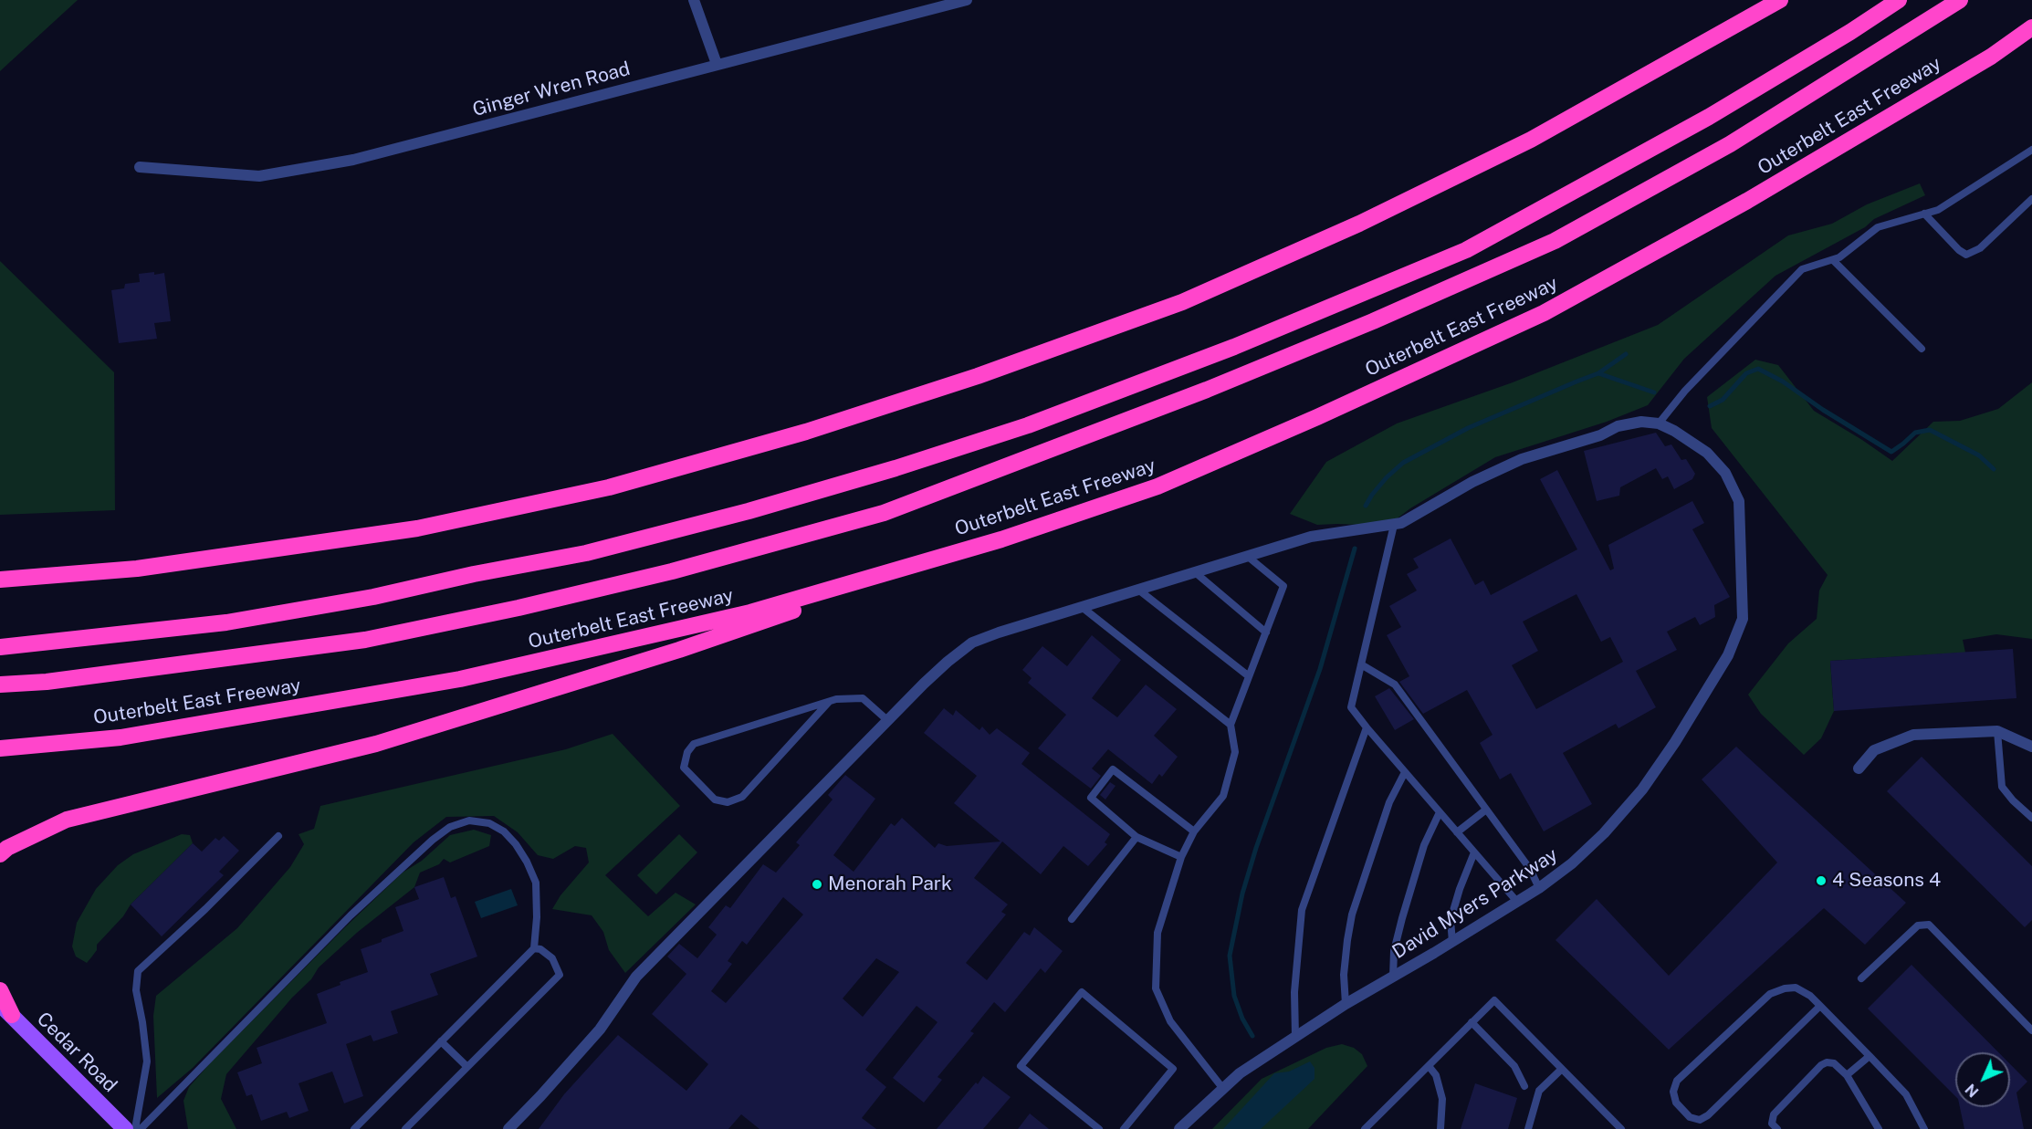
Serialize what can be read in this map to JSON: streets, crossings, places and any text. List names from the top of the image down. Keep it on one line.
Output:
{"streets":{"highway":["Outerbelt East Freeway"],"main road":["Cedar Road"],"street":["Ginger Wren Road","David Myers Parkway"]},"places":["4 Seasons 4","Menorah Park"],"north":"bottom left"}
